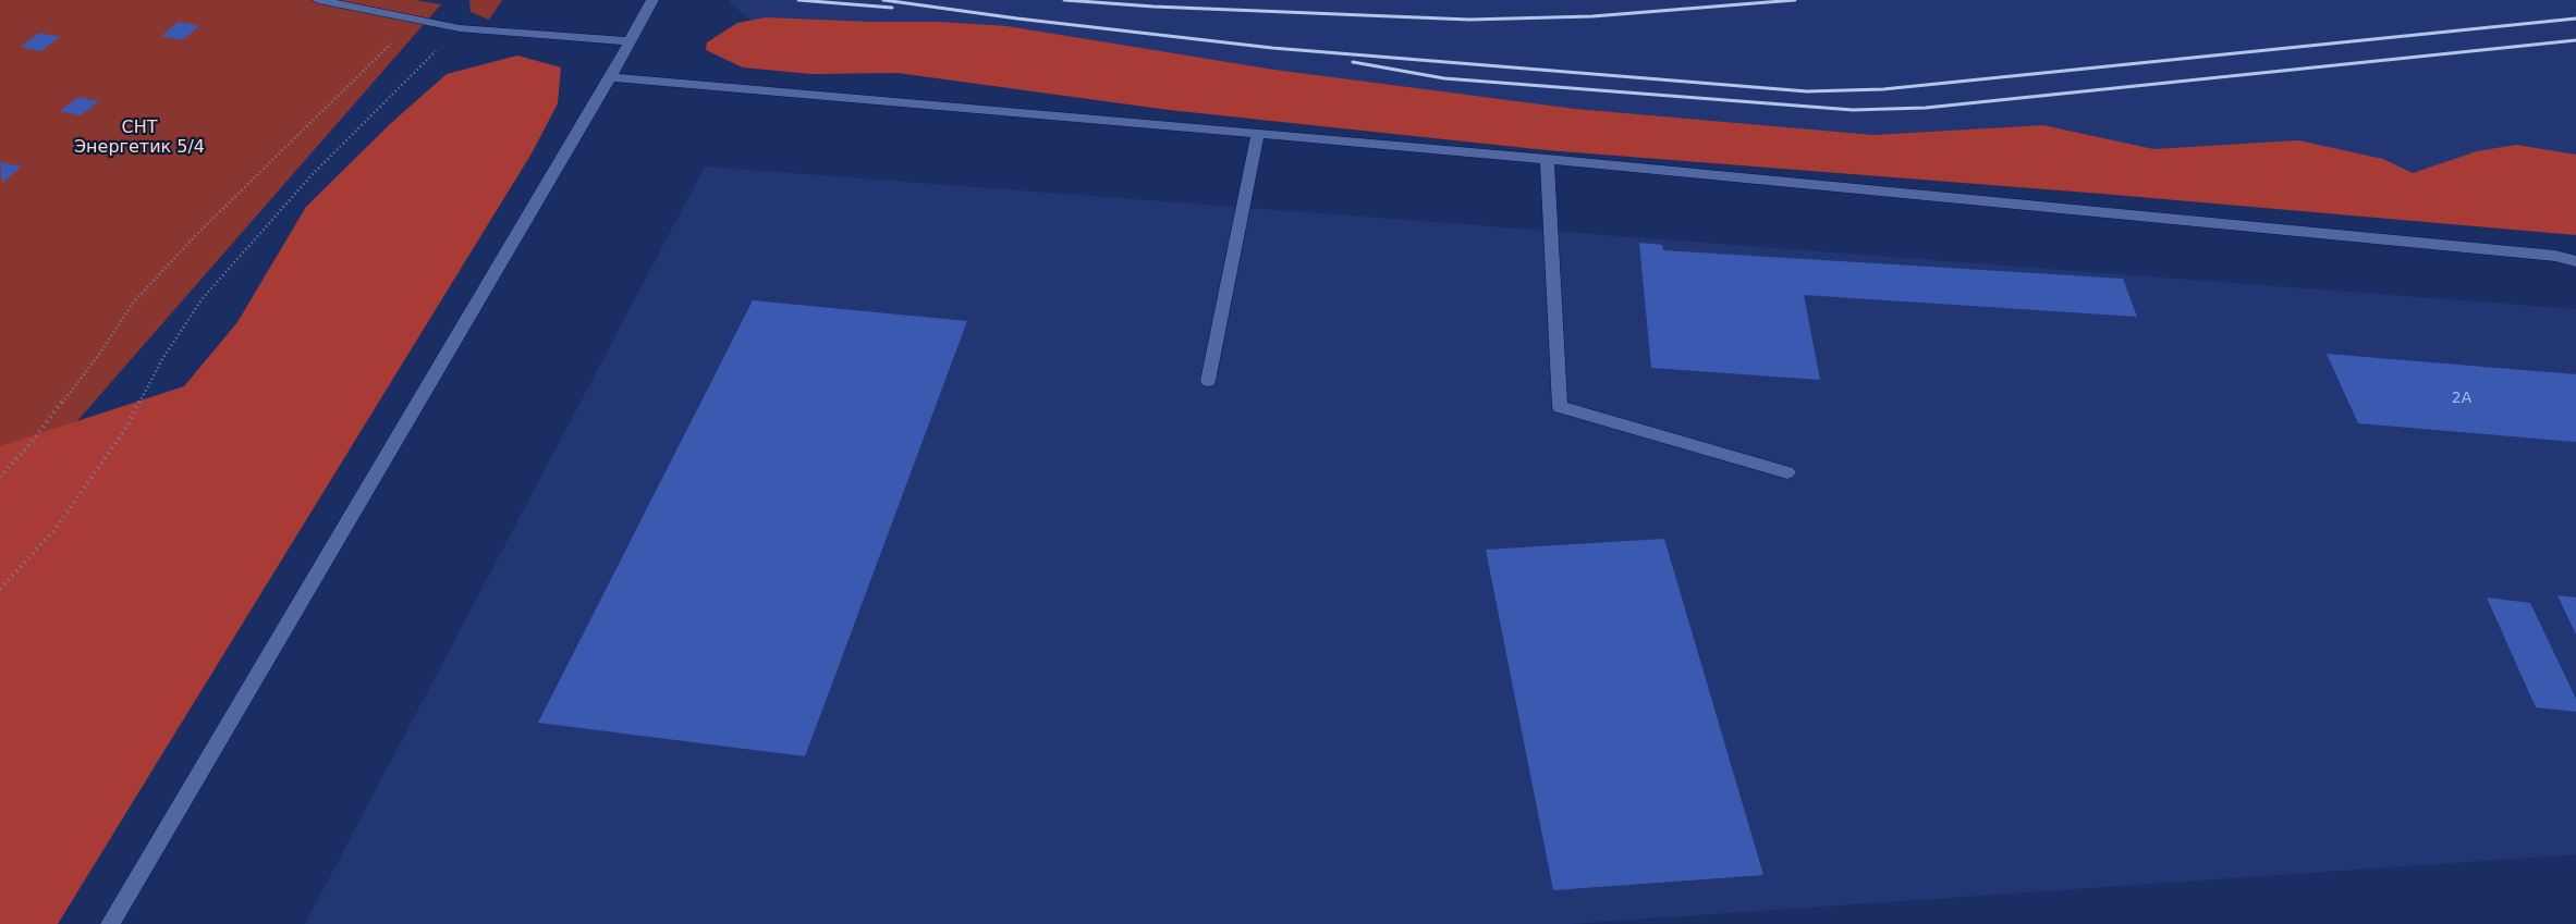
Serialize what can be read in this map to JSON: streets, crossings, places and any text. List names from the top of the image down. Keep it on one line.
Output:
{"parks":["СНТ Энергетик 5/4"],"house_numbers":["2А"]}
